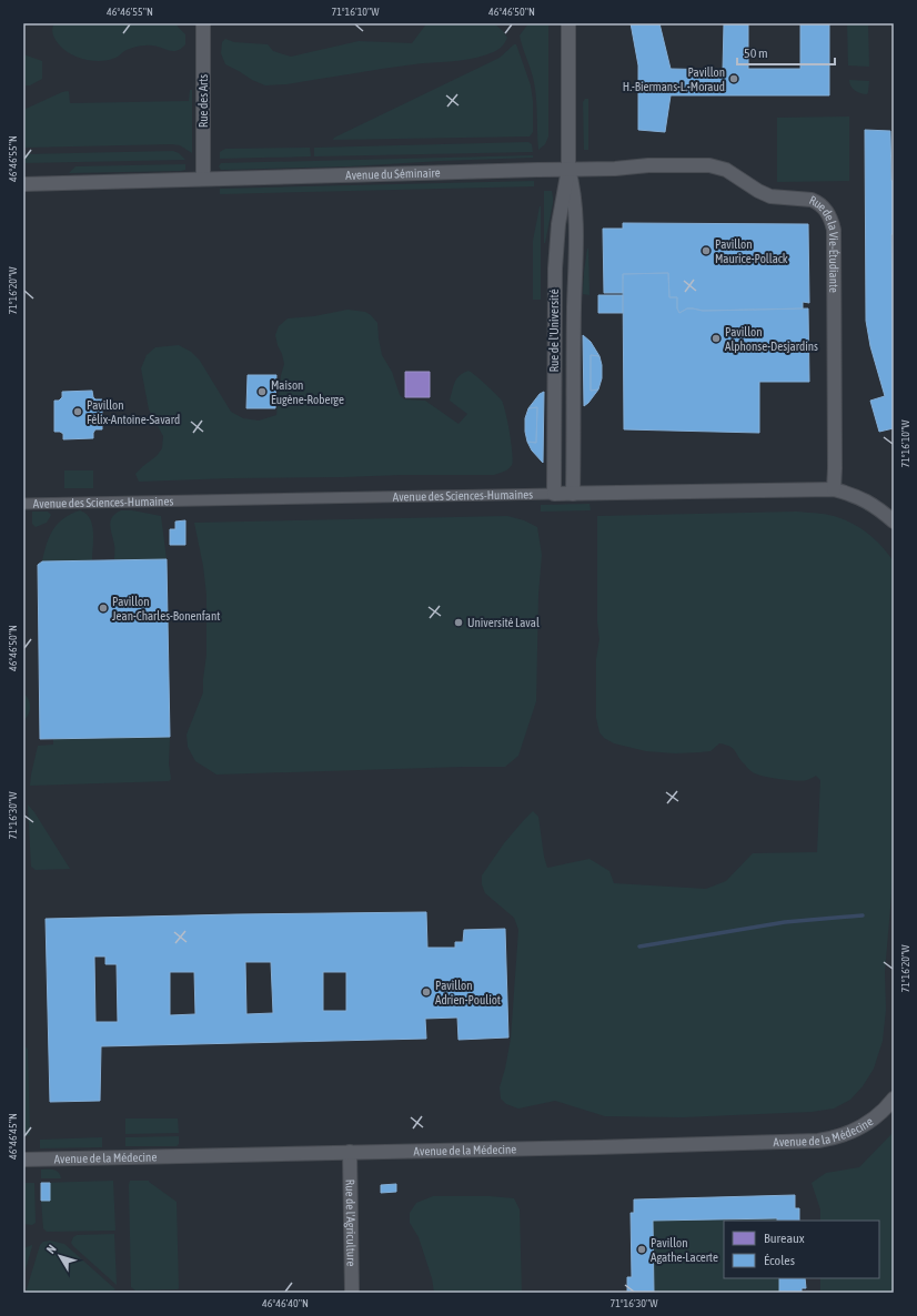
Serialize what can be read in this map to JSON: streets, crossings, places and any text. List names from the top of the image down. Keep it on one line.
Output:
{"streets":{"street":["Rue des Arts","Avenue du Séminaire","Rue de la Vie-Étudiante","Rue de l'Université","Avenue des Sciences-Humaines","Avenue de la Médecine","Rue de l'Agriculture"]},"crossings":[["Rue des Arts","Avenue du Séminaire"],["Avenue du Séminaire","Rue de la Vie-Étudiante"],["Avenue du Séminaire","Rue de l'Université"],["Rue de la Vie-Étudiante","Rue de l'Université"],["Rue de la Vie-Étudiante","Avenue des Sciences-Humaines"],["Rue de l'Université","Avenue des Sciences-Humaines"],["Avenue de la Médecine","Rue de l'Agriculture"]],"places":["Pavillon H.-Biermans-L.-Moraud","Pavillon Maurice-Pollack","Pavillon Alphonse-Desjardins","Maison Eugène-Roberge","Pavillon Félix-Antoine-Savard","Pavillon Jean-Charles-Bonenfant","Université Laval","Pavillon Adrien-Pouliot","Pavillon Agathe-Lacerte"],"legend":["Bureaux","Écoles"],"scale_bar":"50 m","north":"top left","coordinates":["46°46'55\"N","71°16'10\"W","46°46'50\"N","71°16'20\"W","71°16'30\"W","46°46'45\"N","46°46'40\"N"]}
